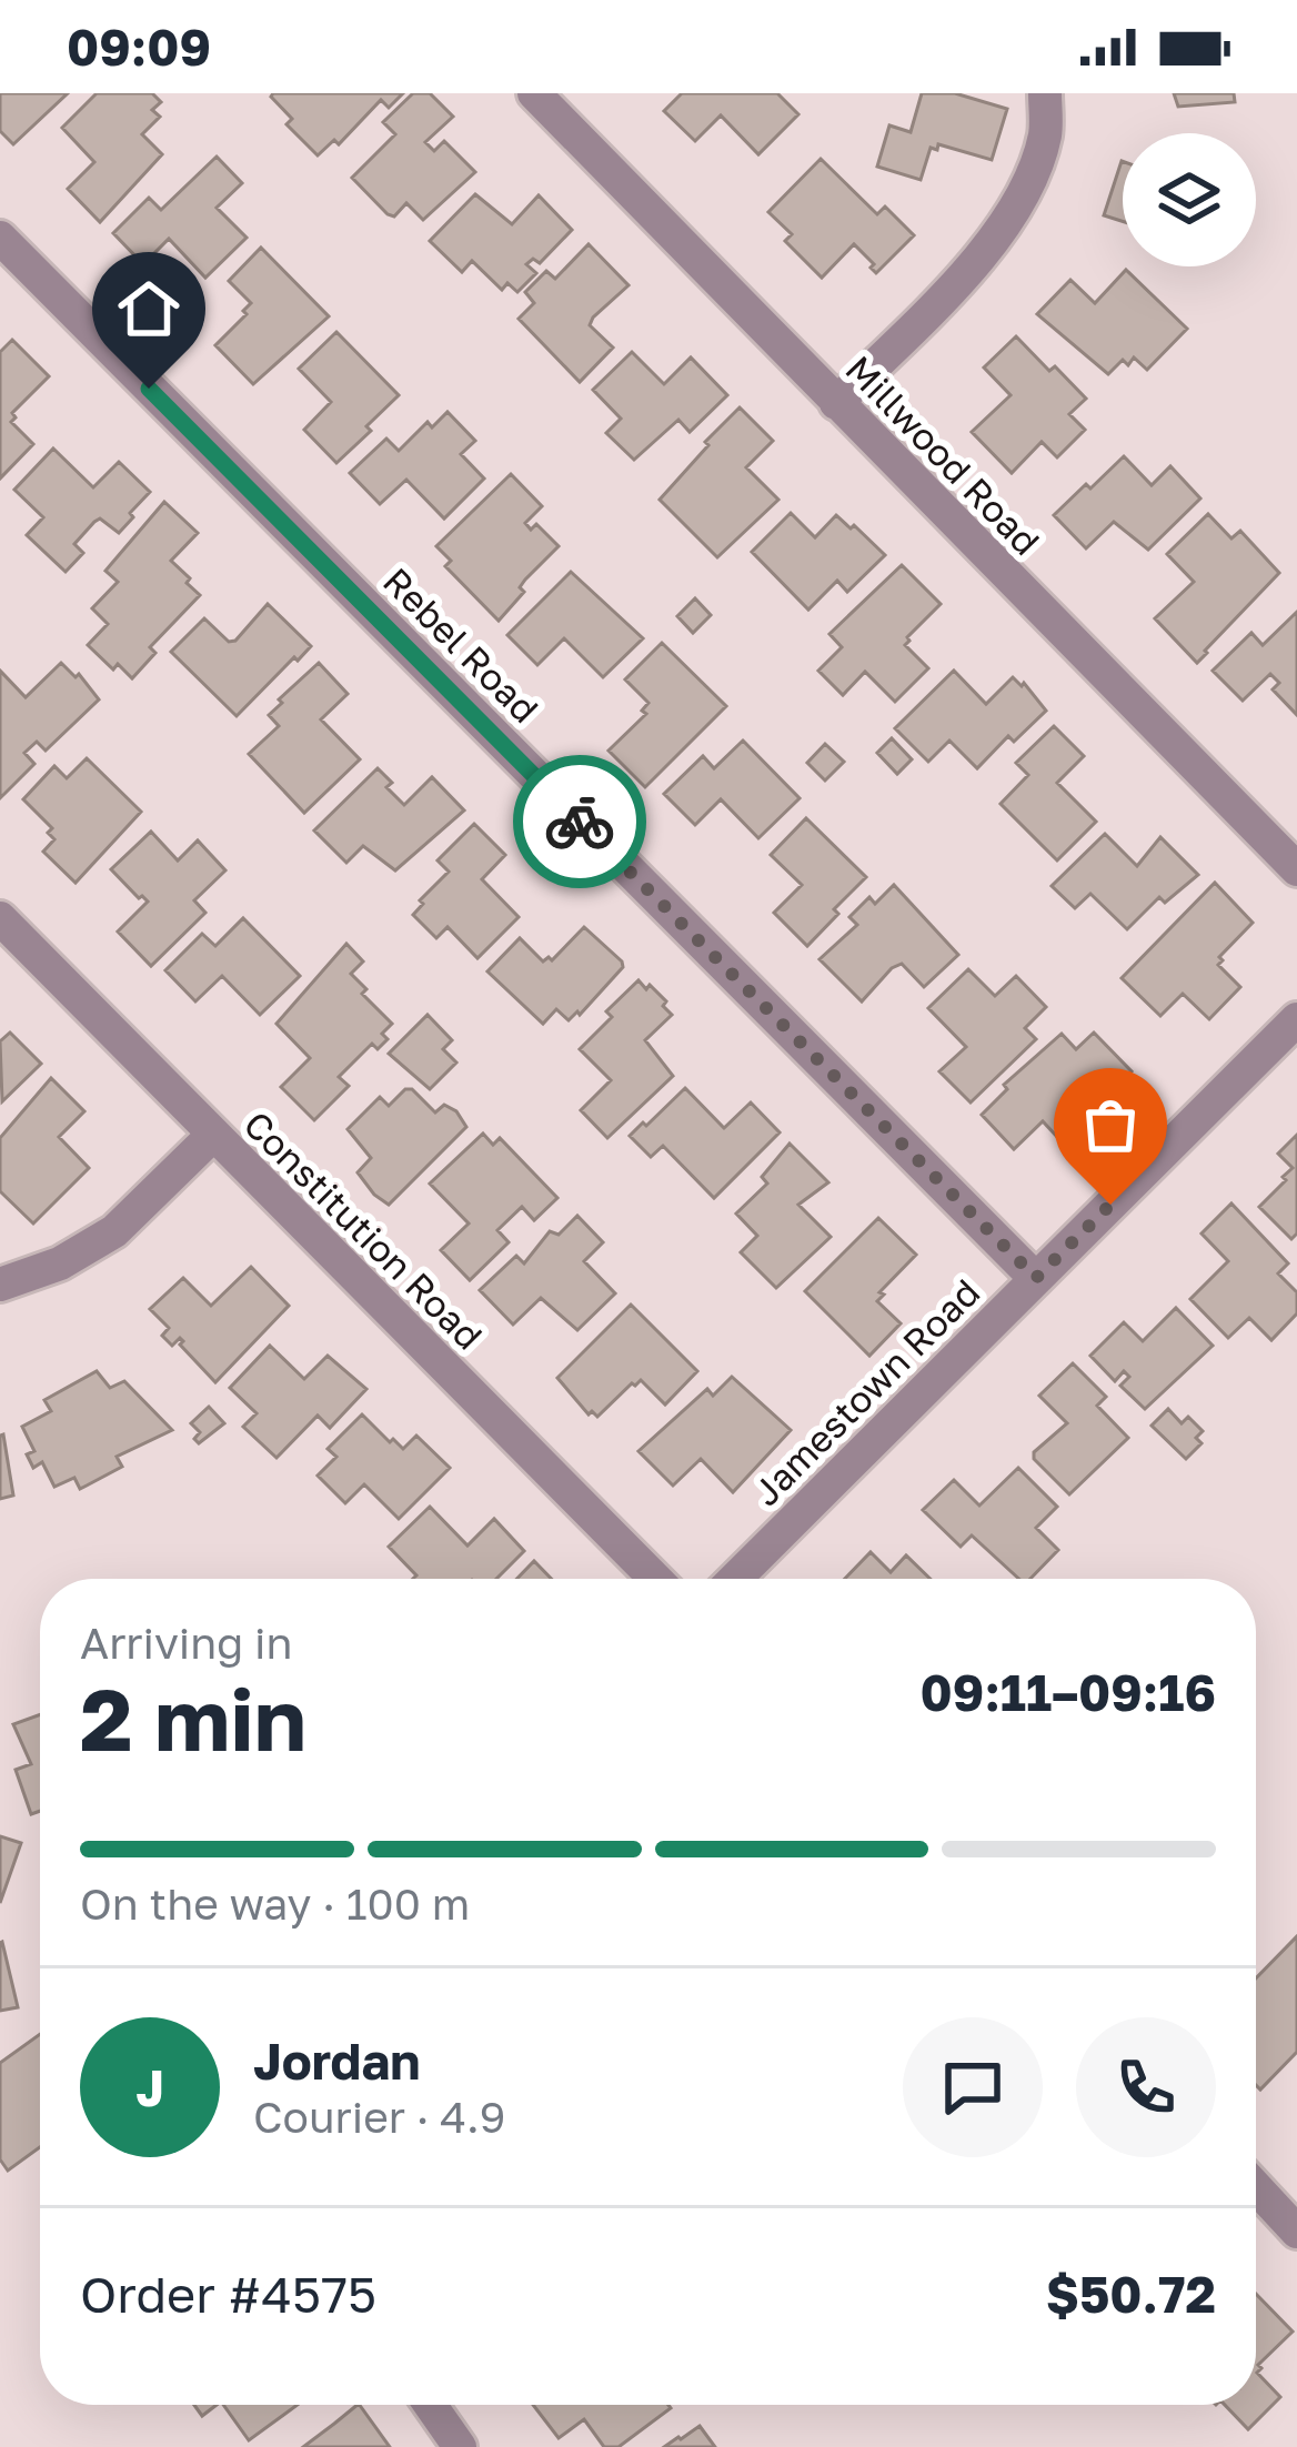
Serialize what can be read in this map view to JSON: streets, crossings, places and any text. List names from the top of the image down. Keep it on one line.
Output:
{"streets":{"street":["Millwood Road","Rebel Road","Constitution Road","Jamestown Road"]},"crossings":[["Rebel Road","Jamestown Road"]],"page":{"status":"09:09","heading":["2 min","Arriving in","09:11–09:16"],"panel":["Jordan","Courier · 4.9","Order #4575","$50.72"],"bar":"On the way · 100 m","round":"J"}}
